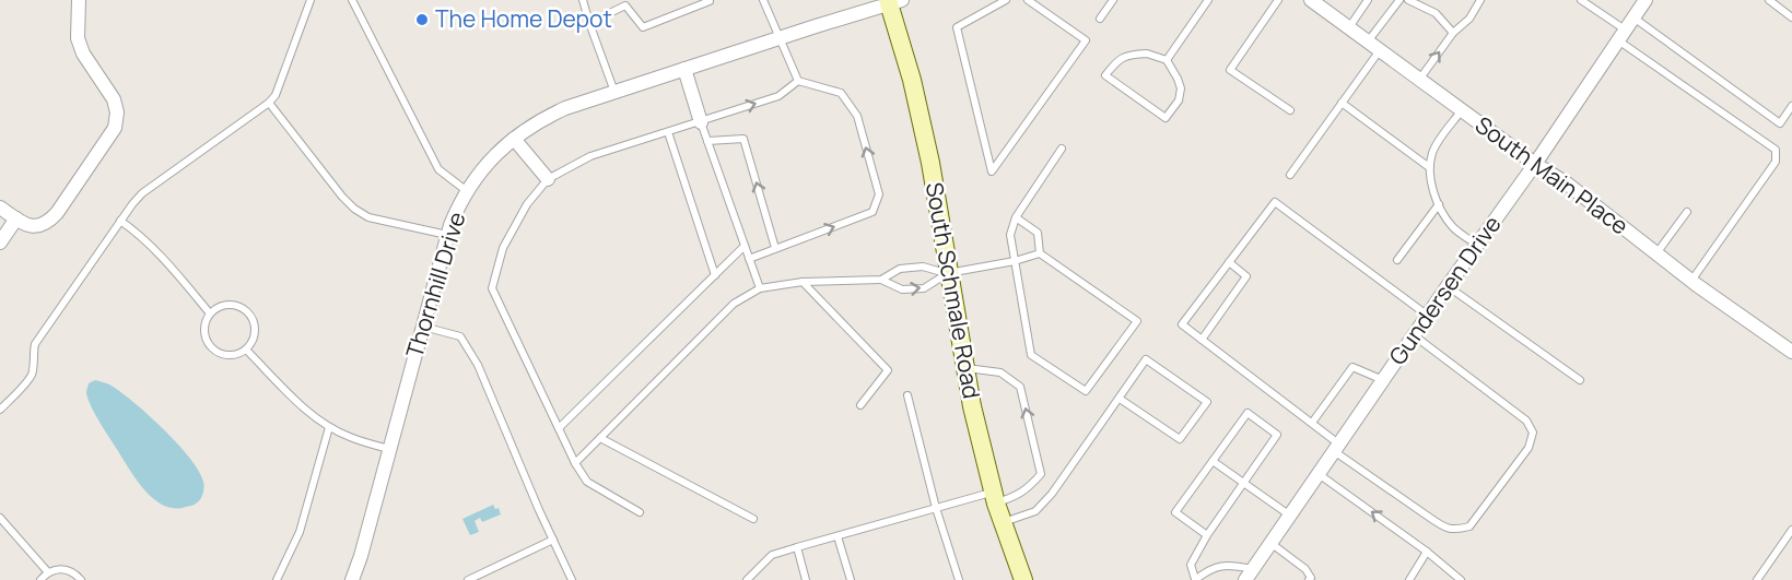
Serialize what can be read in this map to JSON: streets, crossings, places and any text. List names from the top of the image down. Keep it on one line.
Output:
{"streets":{"main road":["South Schmale Road"],"street":["South Main Place","Thornhill Drive","Gundersen Drive"]},"crossings":[["South Main Place","Gundersen Drive"],["Thornhill Drive","South Schmale Road"]],"places":["The Home Depot"]}
